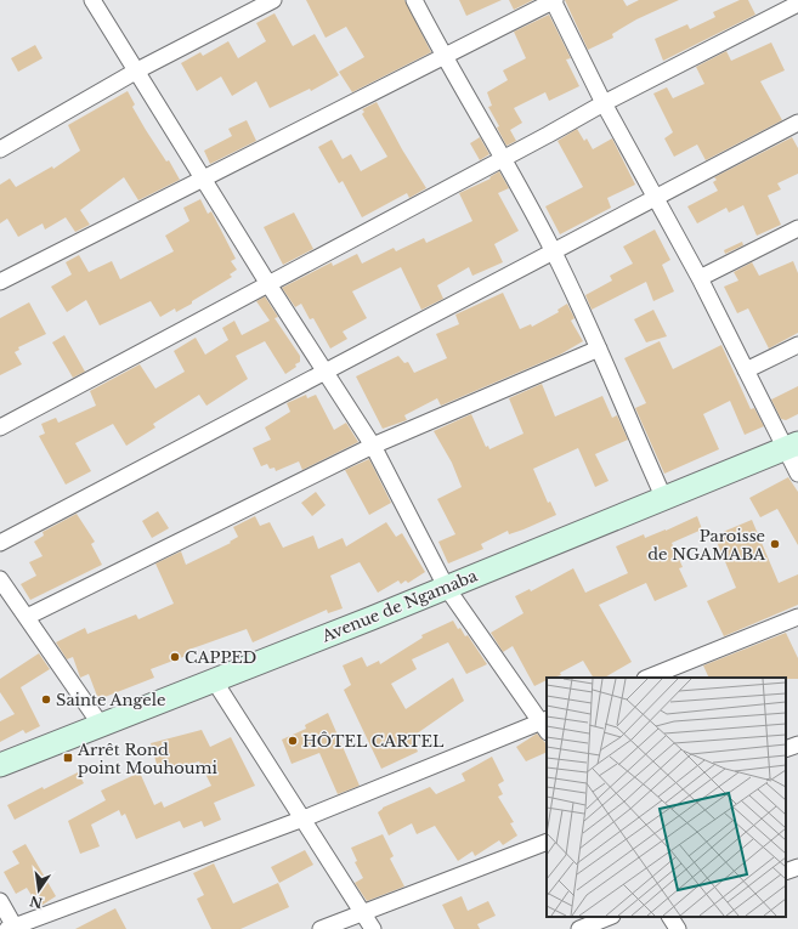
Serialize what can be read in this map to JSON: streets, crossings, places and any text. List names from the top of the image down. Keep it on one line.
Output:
{"streets":{"street":["Avenue de Ngamaba"]},"places":{"other":["Paroisse de NGAMABA","CAPPED","Sainte Angele","HÔTEL CARTEL"],"transit":["Arrêt Rond point Mouhoumi"]},"north":"bottom"}
